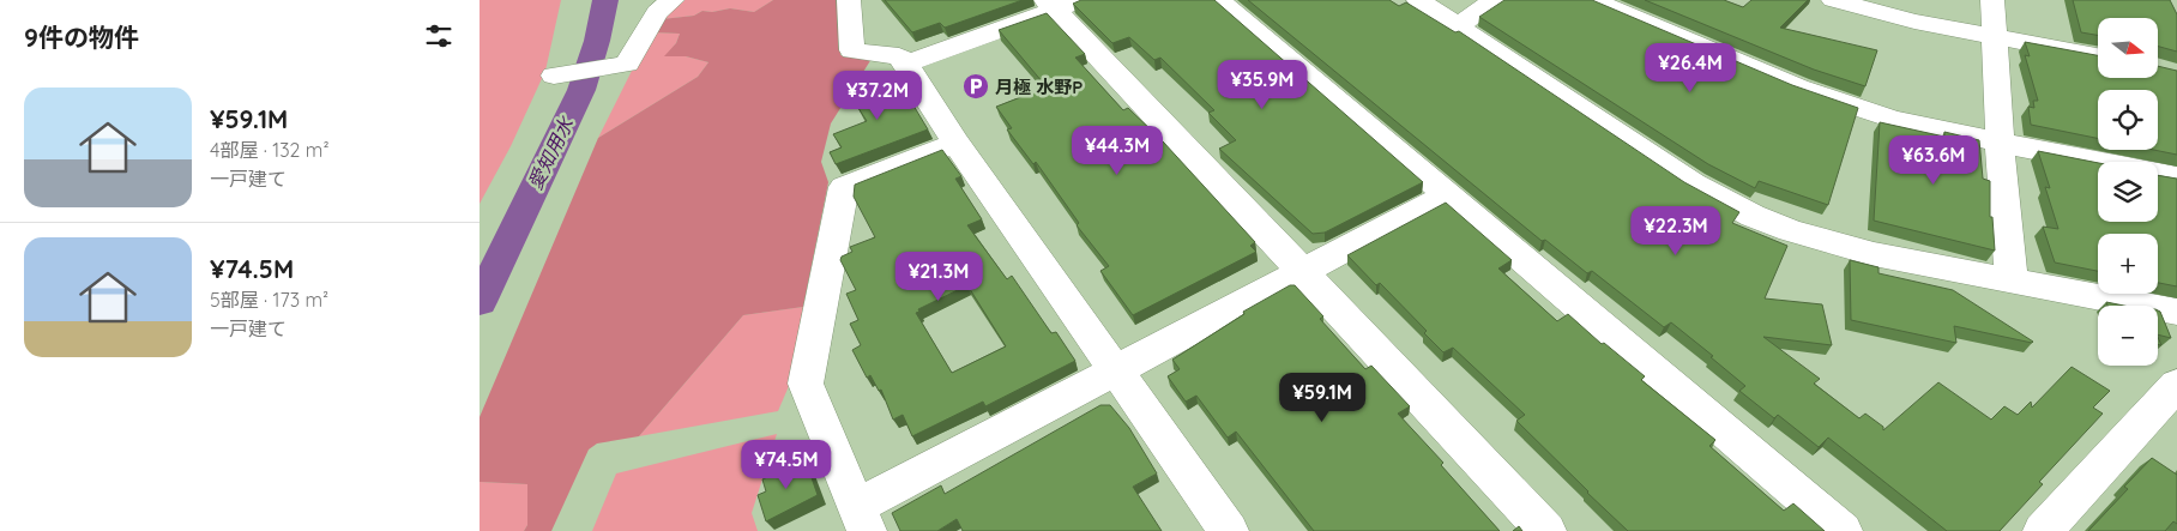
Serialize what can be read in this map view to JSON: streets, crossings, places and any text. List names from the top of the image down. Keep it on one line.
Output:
{"water":["愛知用水"],"places":{"parking":["月極 水野P"]},"north":"right","page":{"heading":"9件の物件","map_buttons":["+","−"],"price":["¥26.4M","¥35.9M","¥37.2M","¥44.3M","¥63.6M","¥22.3M","¥21.3M","¥59.1M","¥74.5M"],"list":[{"name":"¥59.1M","note":"4部屋 · 132 m² · 一戸建て"},{"name":"¥74.5M","note":"5部屋 · 173 m² · 一戸建て"}]}}
